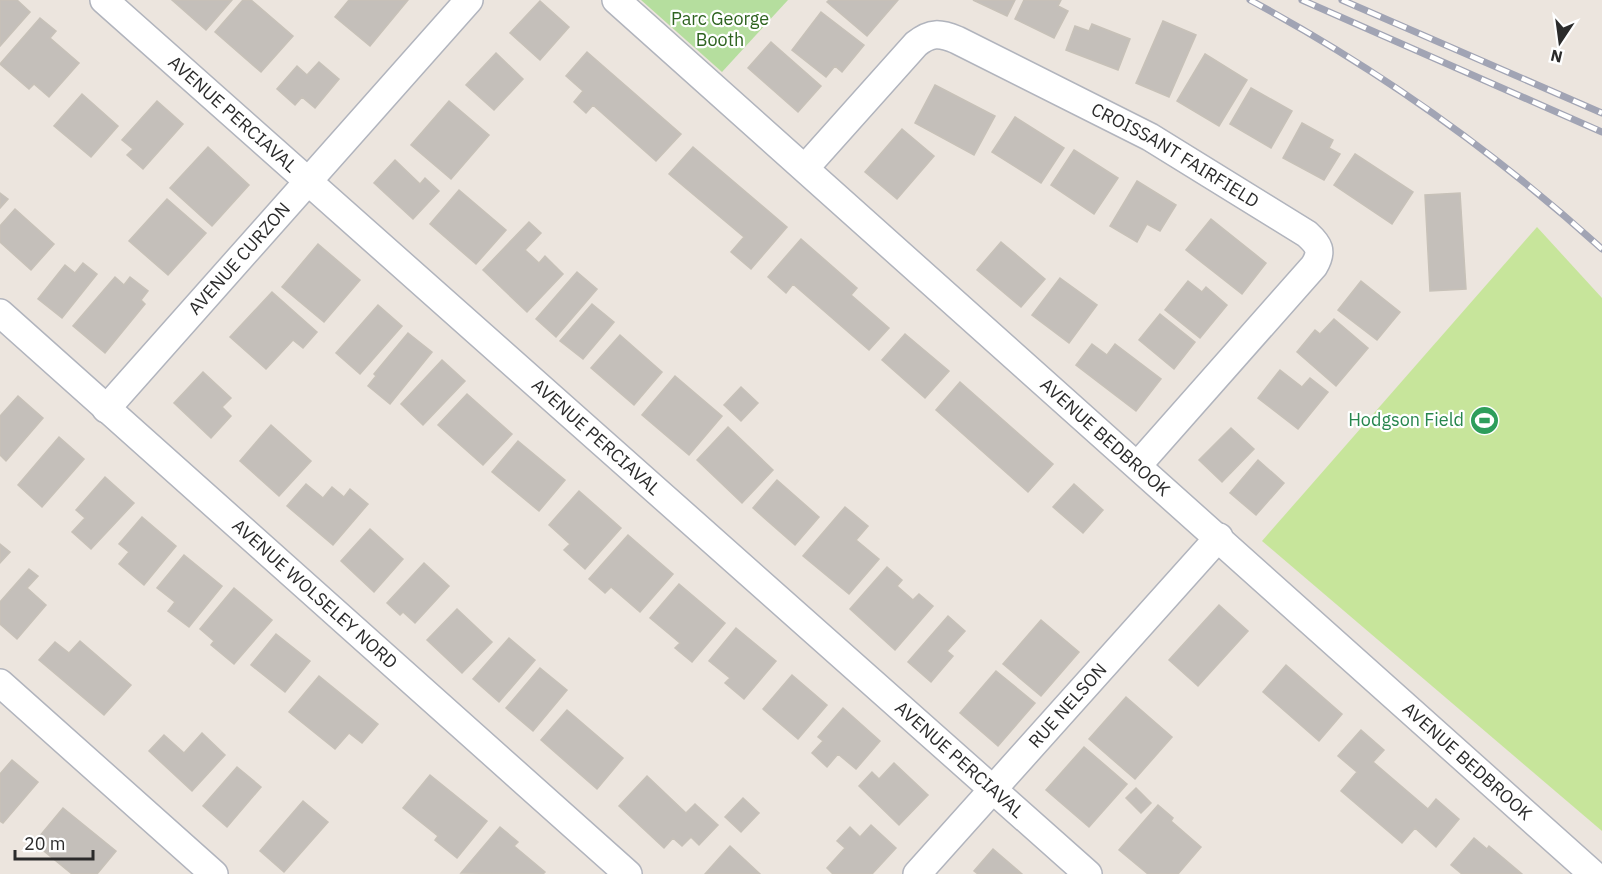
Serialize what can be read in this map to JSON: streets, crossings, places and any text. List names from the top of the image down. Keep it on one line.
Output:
{"streets":{"street":["AVENUE PERCIAVAL","CROISSANT FAIRFIELD","AVENUE CURZON","AVENUE BEDBROOK","AVENUE WOLSELEY NORD","RUE NELSON"]},"crossings":[["AVENUE PERCIAVAL","AVENUE CURZON"],["AVENUE PERCIAVAL","RUE NELSON"],["CROISSANT FAIRFIELD","AVENUE BEDBROOK"],["AVENUE CURZON","AVENUE WOLSELEY NORD"],["AVENUE BEDBROOK","RUE NELSON"]],"parks":["Parc George Booth"],"places":{"sports":["Hodgson Field"]},"scale_bar":"20 m","north":"bottom"}
